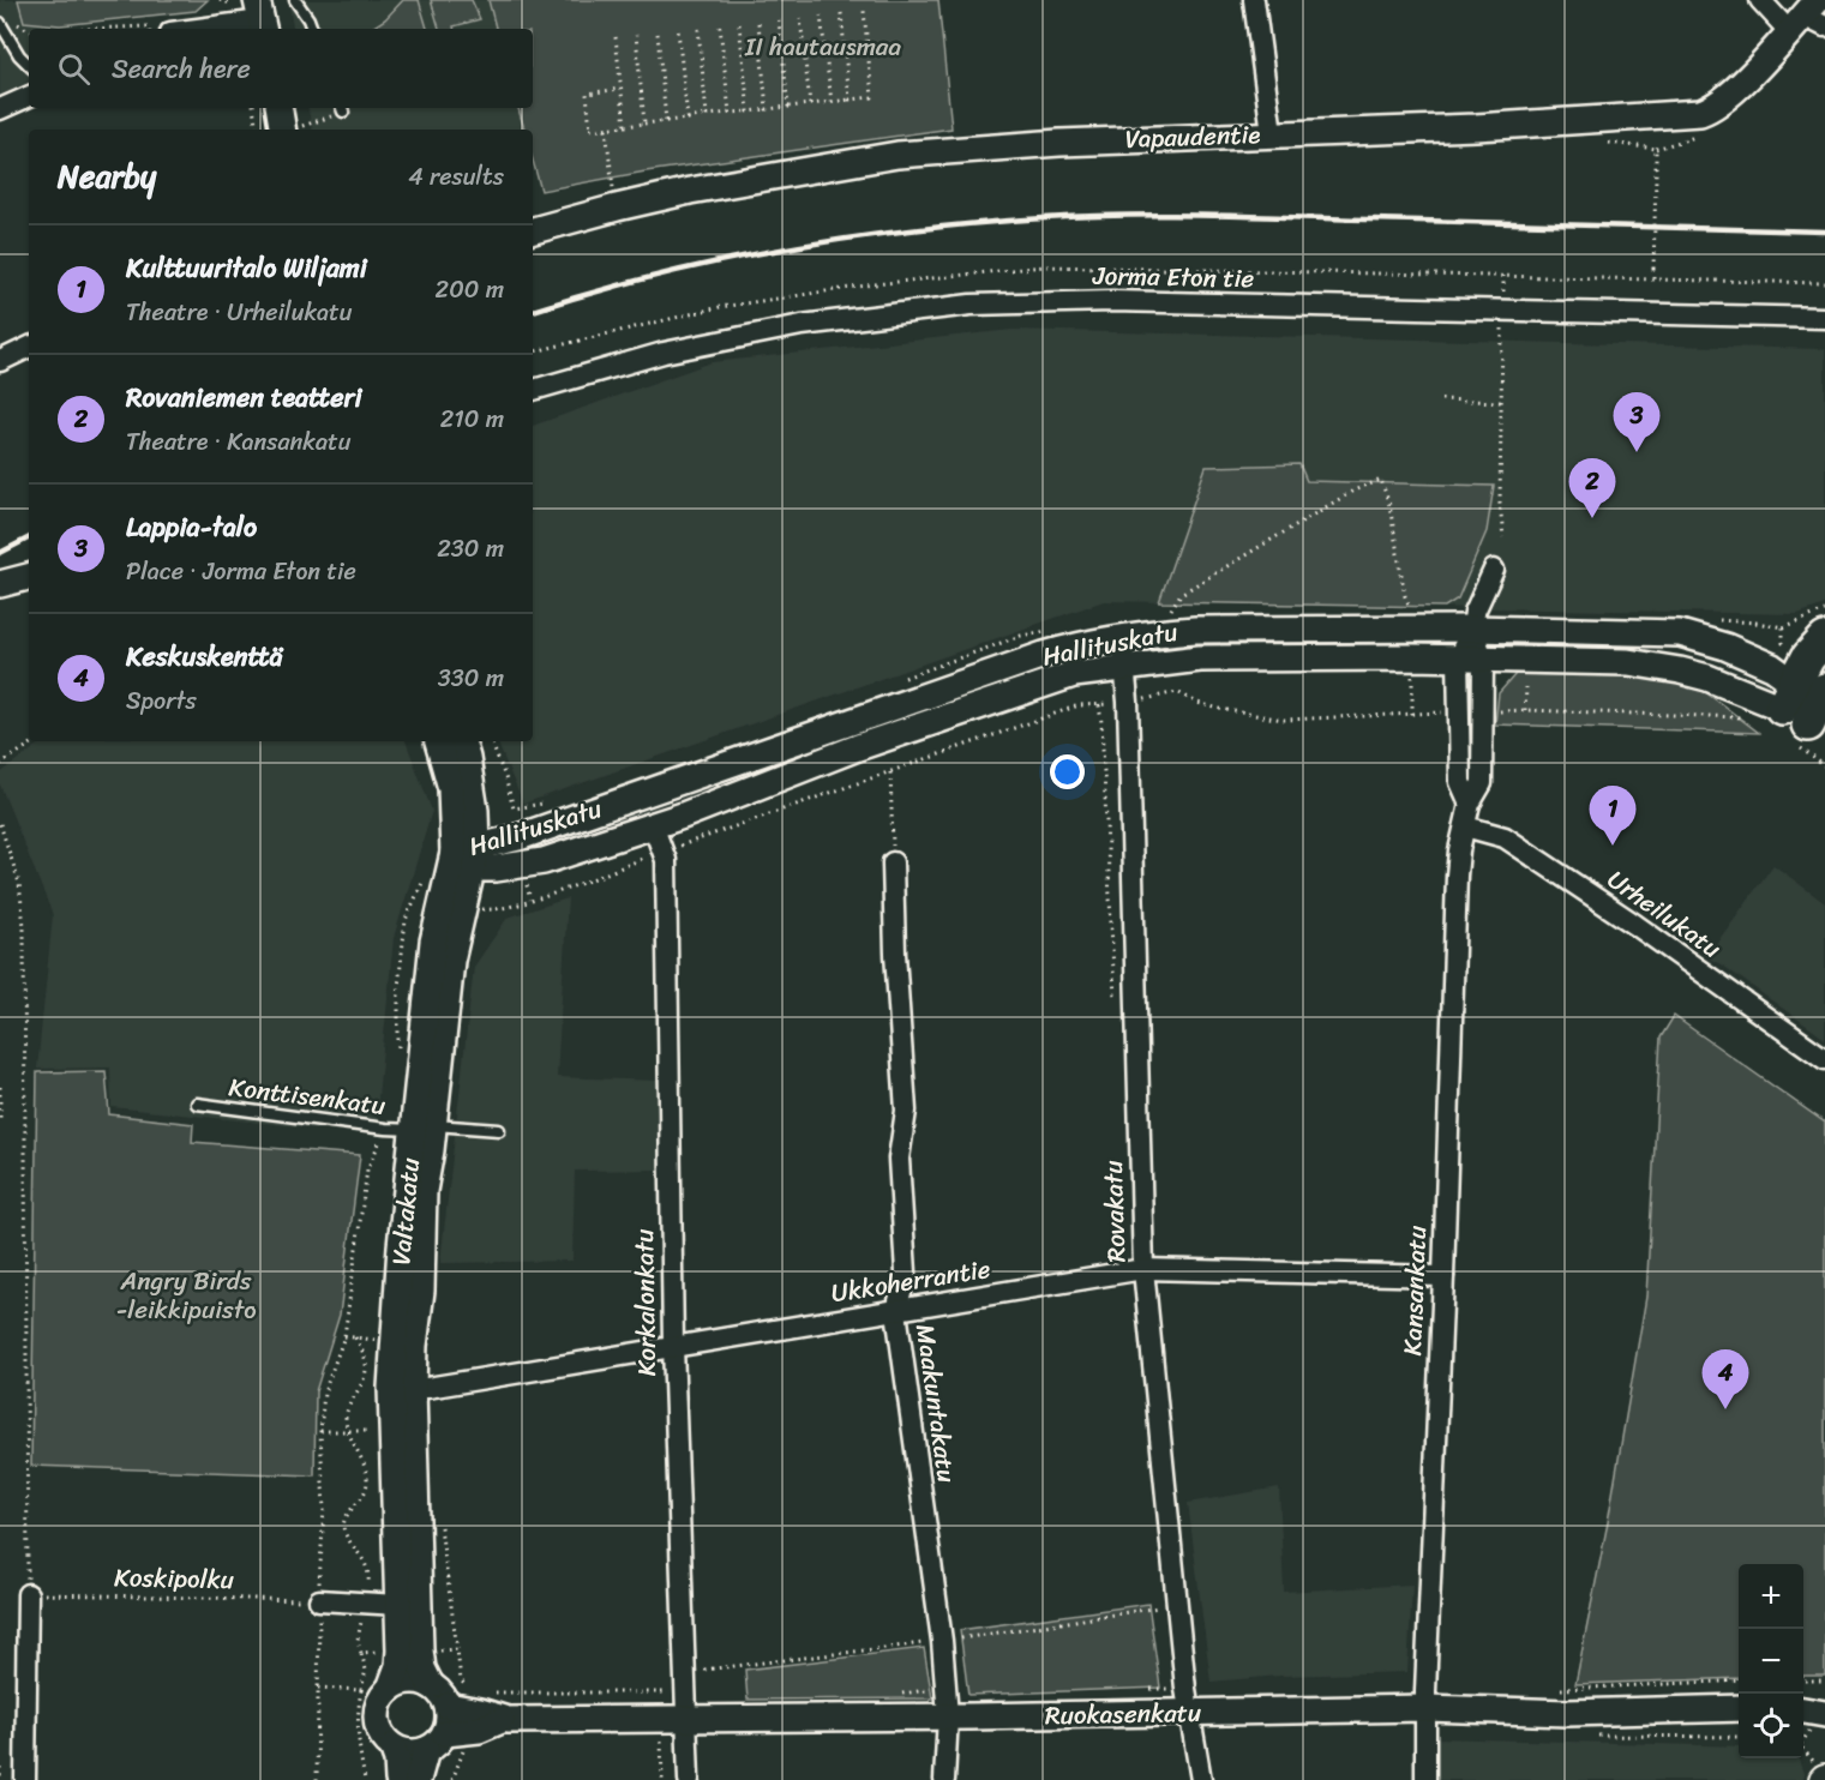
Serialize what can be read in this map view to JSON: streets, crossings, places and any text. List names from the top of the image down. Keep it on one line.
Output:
{"streets":{"street":["Vapaudentie","Jorma Eton tie","Hallituskatu","Urheilukatu","Valtakatu","Rovakatu","Ukkoherrantie","Kansankatu","Korkalonkatu","Maakuntakatu","Ruokasenkatu"],"lane":["Konttisenkatu"],"path":["Koskipolku"]},"crossings":[["Hallituskatu","Valtakatu"],["Hallituskatu","Rovakatu"],["Hallituskatu","Kansankatu"],["Hallituskatu","Korkalonkatu"],["Urheilukatu","Kansankatu"],["Konttisenkatu","Valtakatu"],["Valtakatu","Ukkoherrantie"],["Valtakatu","Ruokasenkatu"],["Rovakatu","Ukkoherrantie"],["Rovakatu","Ruokasenkatu"],["Ukkoherrantie","Kansankatu"],["Ukkoherrantie","Korkalonkatu"],["Ukkoherrantie","Maakuntakatu"],["Kansankatu","Ruokasenkatu"],["Korkalonkatu","Ruokasenkatu"],["Maakuntakatu","Ruokasenkatu"]],"parks":["II hautausmaa","Angry Birds -leikkipuisto"],"page":{"search":"Search here","heading":["Nearby","4 results"],"list":[{"mark":"1","name":"Kulttuuritalo Wiljami","note":"Theatre · Urheilukatu","value":"200 m"},{"mark":"2","name":"Rovaniemen teatteri","note":"Theatre · Kansankatu","value":"210 m"},{"mark":"3","name":"Lappia-talo","note":"Place · Jorma Eton tie","value":"230 m"},{"mark":"4","name":"Keskuskenttä","note":"Sports","value":"330 m"}],"pins":["3","2","1","4"],"map_buttons":["+","−"]}}
